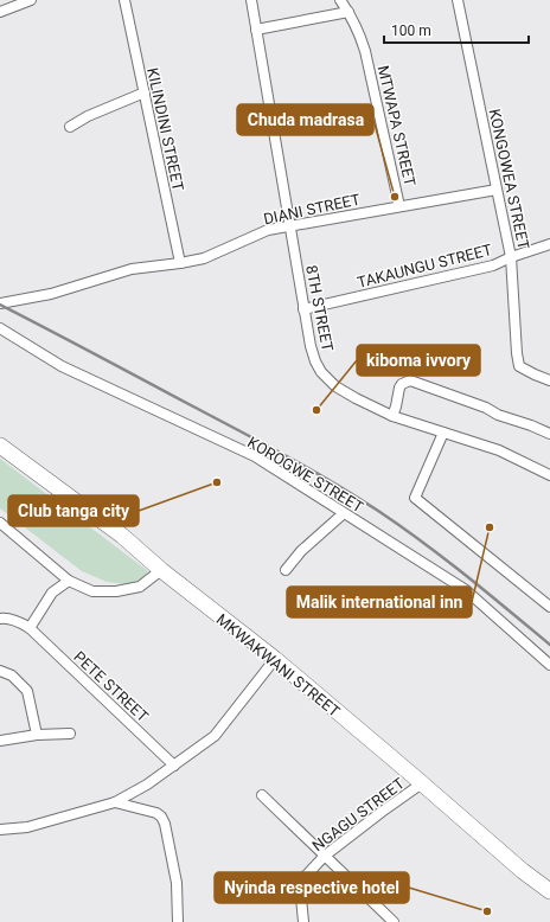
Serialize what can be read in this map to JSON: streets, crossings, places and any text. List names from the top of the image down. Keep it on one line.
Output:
{"streets":{"main road":["MKWAKWANI STREET"],"street":["MTWAPA STREET","KILINDINI STREET","KONGOWEA STREET","DIANI STREET","TAKAUNGU STREET","8TH STREET","KOROGWE STREET","PETE STREET","NGAGU STREET"]},"crossings":[["MTWAPA STREET","DIANI STREET"],["KILINDINI STREET","DIANI STREET"],["KONGOWEA STREET","DIANI STREET"],["KONGOWEA STREET","TAKAUNGU STREET"],["DIANI STREET","8TH STREET"],["TAKAUNGU STREET","8TH STREET"],["MKWAKWANI STREET","NGAGU STREET"]],"places":["Chuda madrasa","kiboma ivvory","Club tanga city","Malik international inn","Nyinda respective hotel"],"scale_bar":"100 m"}
